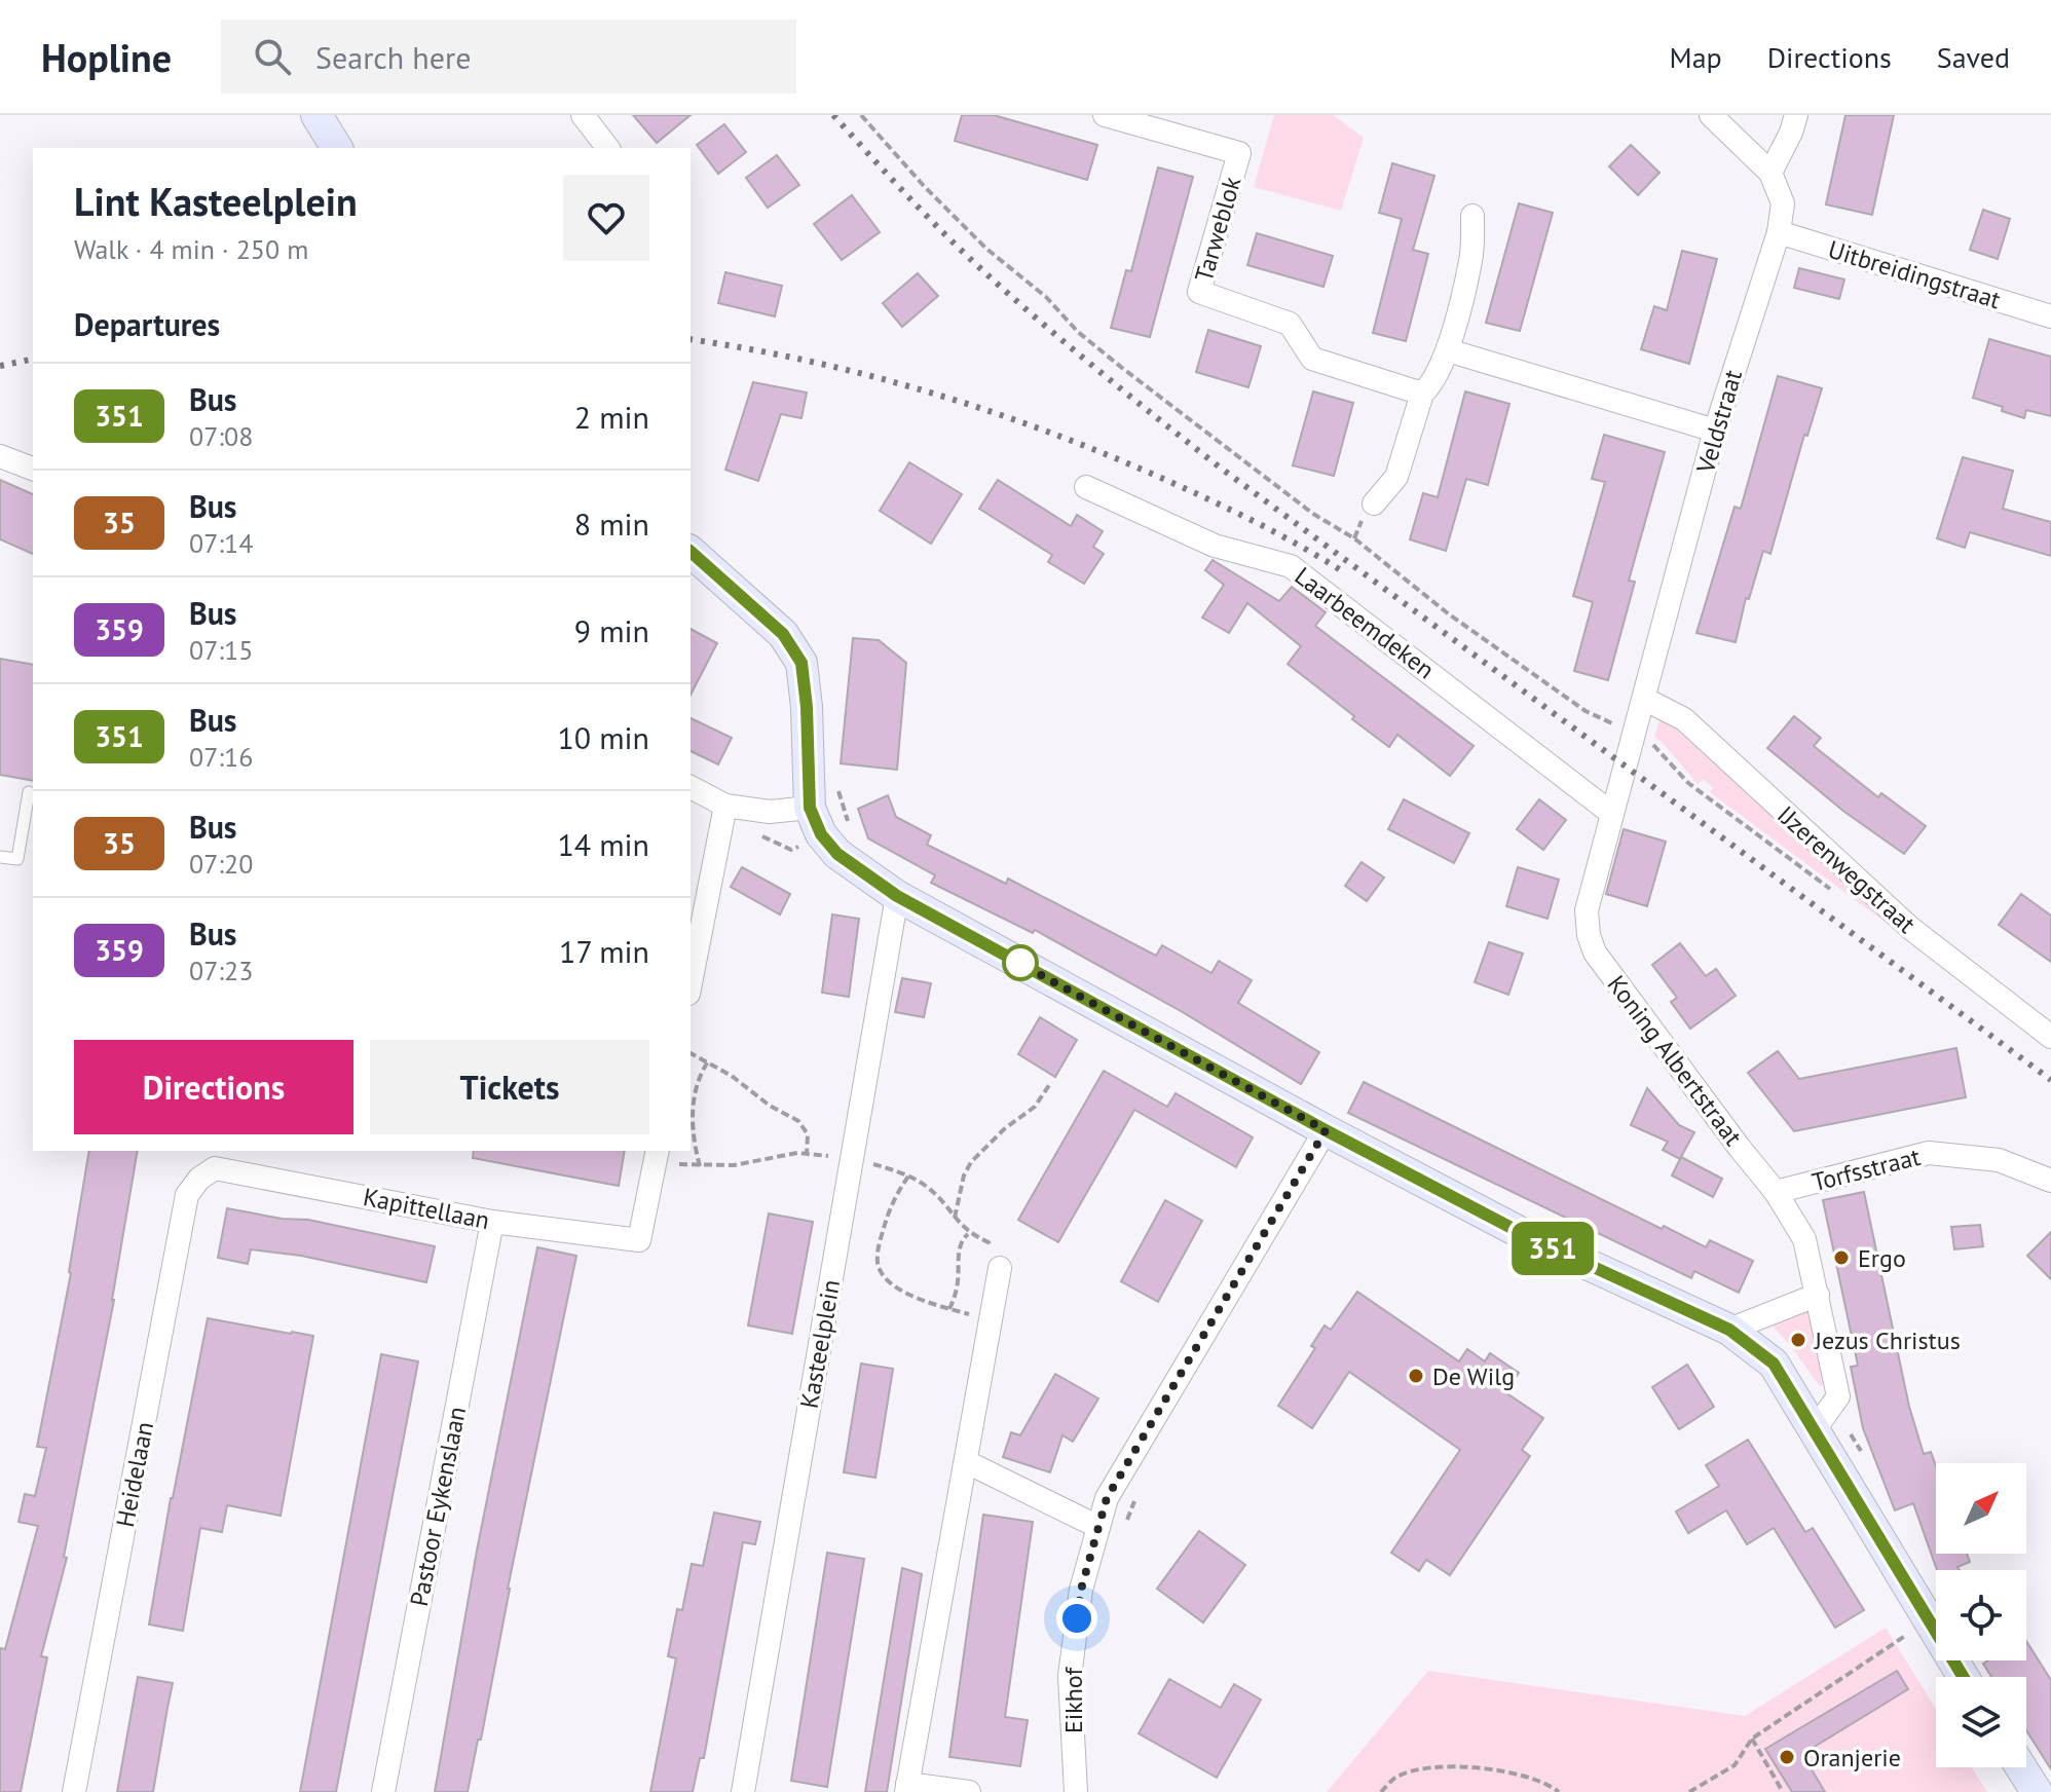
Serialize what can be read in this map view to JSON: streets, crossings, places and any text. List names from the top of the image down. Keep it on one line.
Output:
{"streets":{"street":["Tarweblok","Uitbreidingstraat","Veldstraat","Laarbeemdeken","IJzerenwegstraat","Koning Albertstraat","Torfsstraat","Kapittellaan","Kasteelplein","Heidelaan","Pastoor Eykenslaan","Eikhof"]},"crossings":[["Uitbreidingstraat","Veldstraat"],["Veldstraat","IJzerenwegstraat"],["Veldstraat","Koning Albertstraat"],["Laarbeemdeken","Koning Albertstraat"],["Koning Albertstraat","Torfsstraat"],["Kapittellaan","Heidelaan"],["Kapittellaan","Pastoor Eykenslaan"]],"places":["Ergo","Jezus Christus","De Wilg","Oranjerie"],"lines":["bus line 351"],"north":"top right","page":{"header":"Hopline","search":"Search here","nav":["Map","Directions","Saved"],"on_map":"351","heading":[["Lint Kasteelplein","Walk · 4 min · 250 m"],"Departures"],"list":[{"mark":"351","name":"Bus","note":"07:08","value":"2 min"},{"mark":"35","name":"Bus","note":"07:14","value":"8 min"},{"mark":"359","name":"Bus","note":"07:15","value":"9 min"},{"mark":"351","name":"Bus","note":"07:16","value":"10 min"},{"mark":"35","name":"Bus","note":"07:20","value":"14 min"},{"mark":"359","name":"Bus","note":"07:23","value":"17 min"}],"buttons":["Directions","Tickets"]}}
